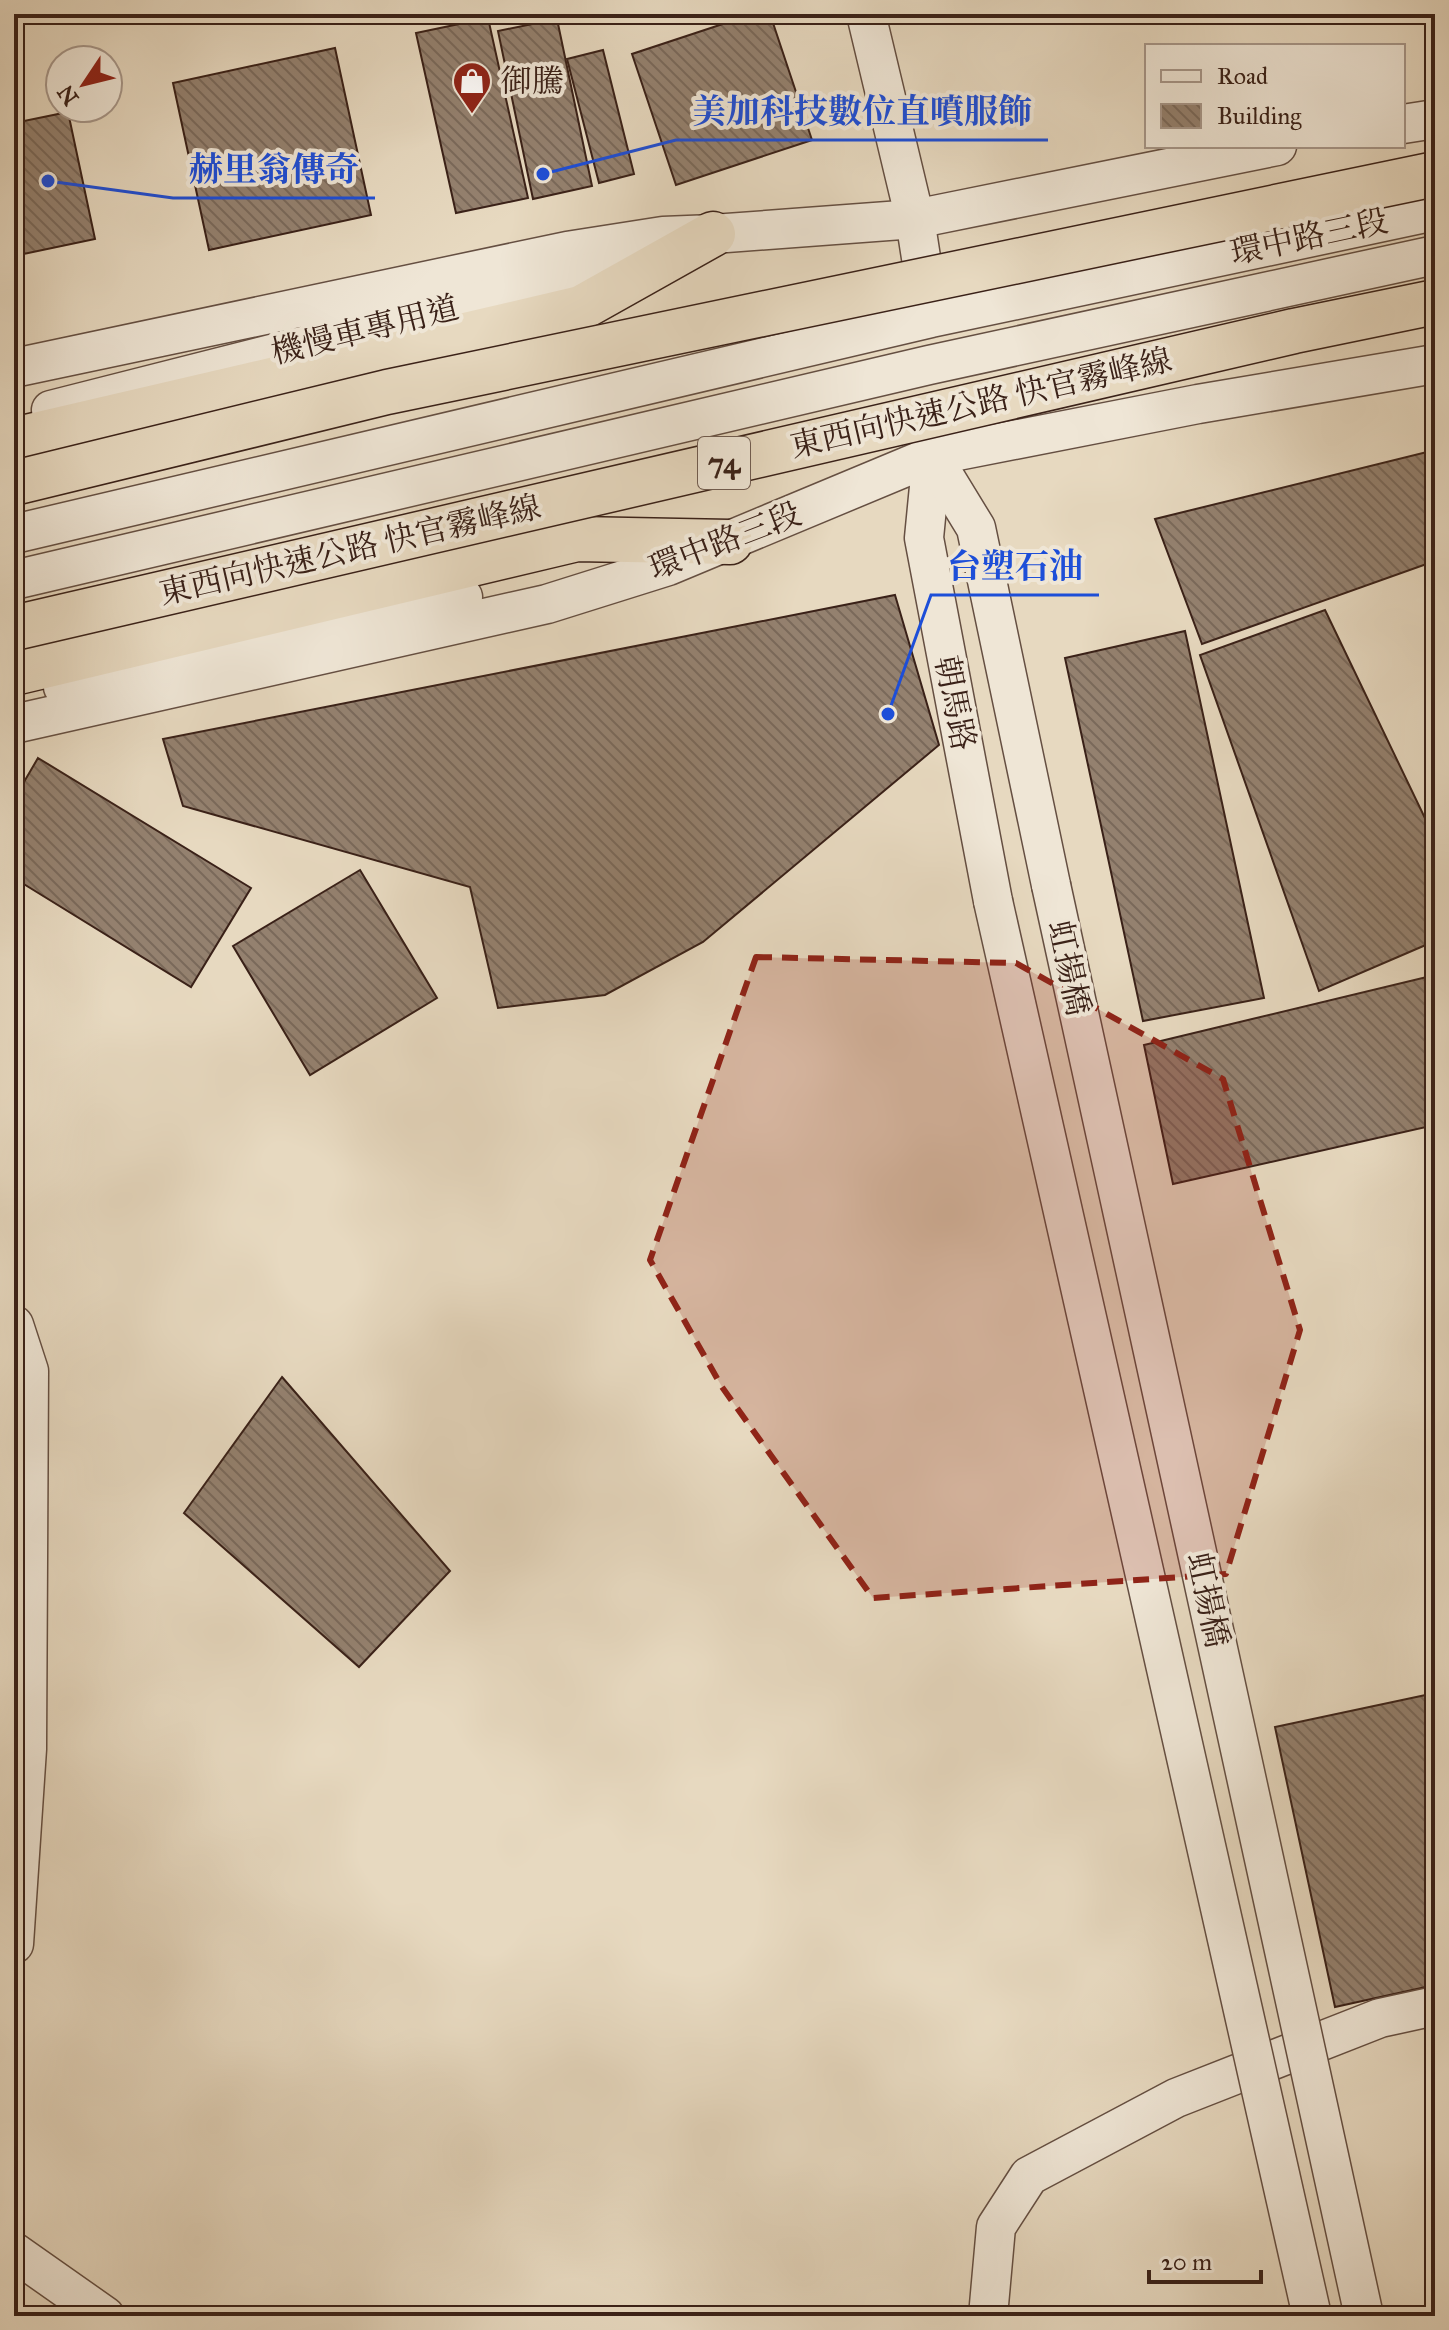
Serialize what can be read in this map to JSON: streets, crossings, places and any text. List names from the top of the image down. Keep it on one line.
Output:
{"streets":{"highway":["東西向快速公路 快官霧峰線","74"],"street":["環中路三段","機慢車專用道","朝馬路","虹揚橋"]},"crossings":[["環中路三段","朝馬路"],["朝馬路","虹揚橋"]],"places":{"shop":["御騰"],"other":["美加科技數位直噴服飾","赫里翁傳奇","台塑石油"]},"legend":["Road","Building"],"scale_bar":"20 m","north":"bottom left"}
